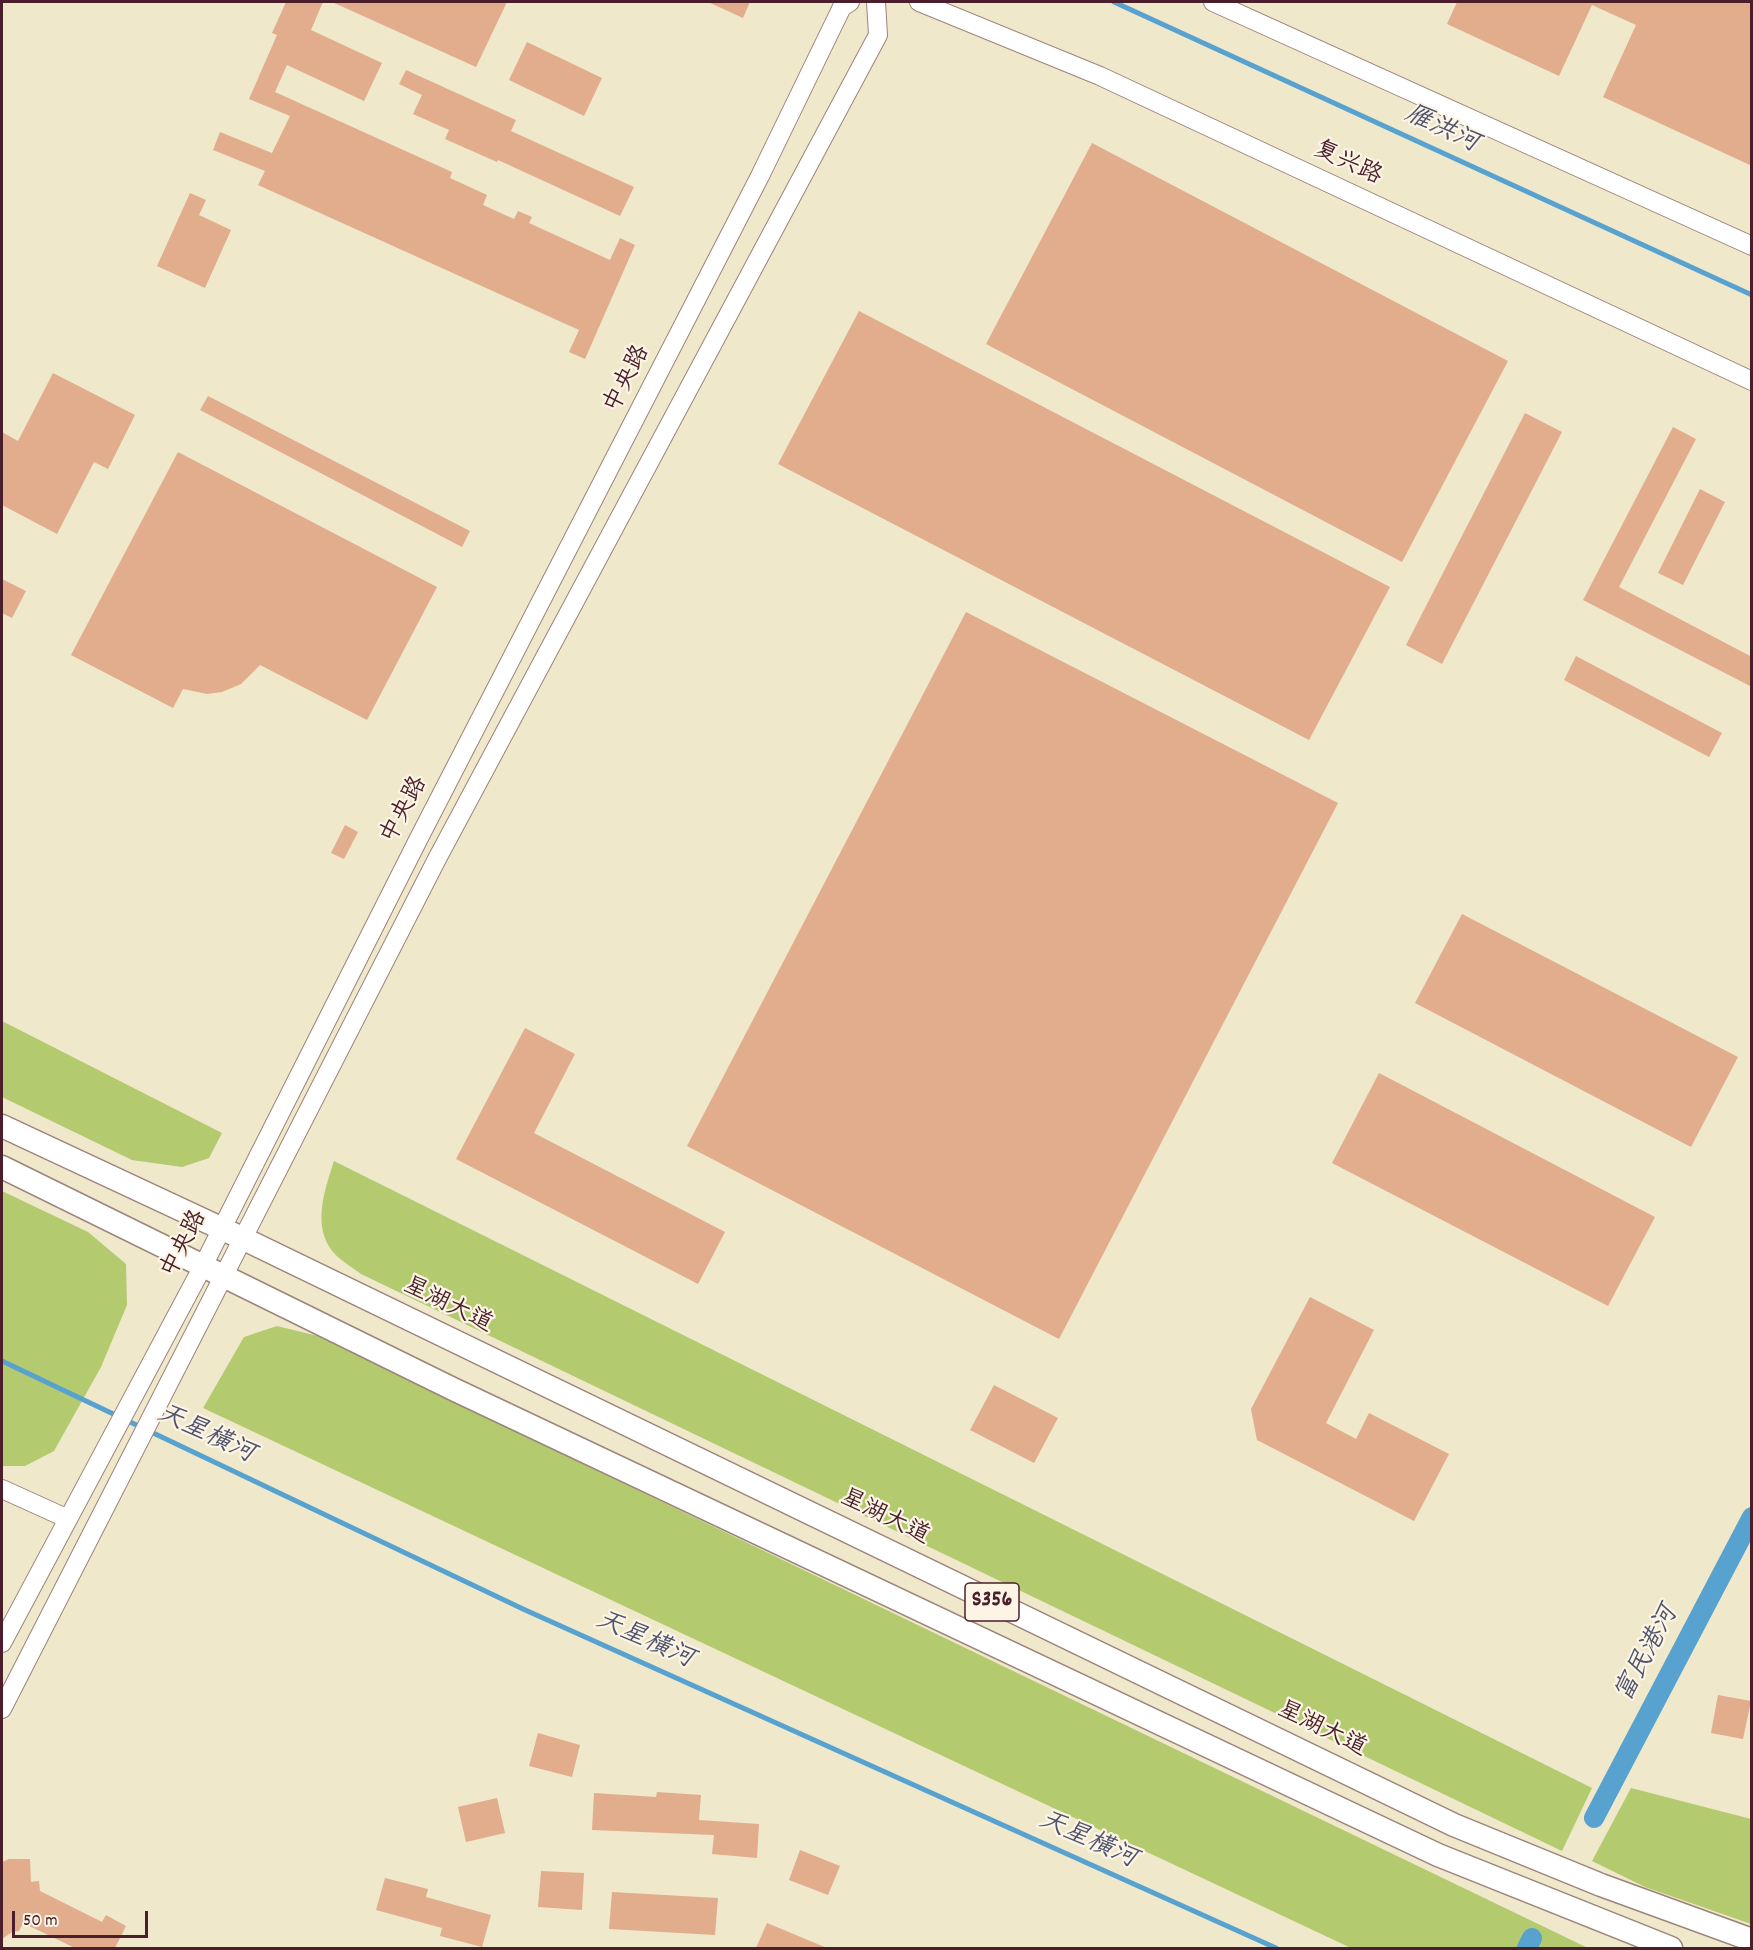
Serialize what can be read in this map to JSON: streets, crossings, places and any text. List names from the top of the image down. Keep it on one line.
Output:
{"streets":{"main road":["星湖大道","S356"],"street":["复兴路","中央路"]},"crossings":[["中央路","星湖大道"],["中央路","S356"]],"water":["雁洪河","天星横河","富民港河"],"scale_bar":"50 m"}
